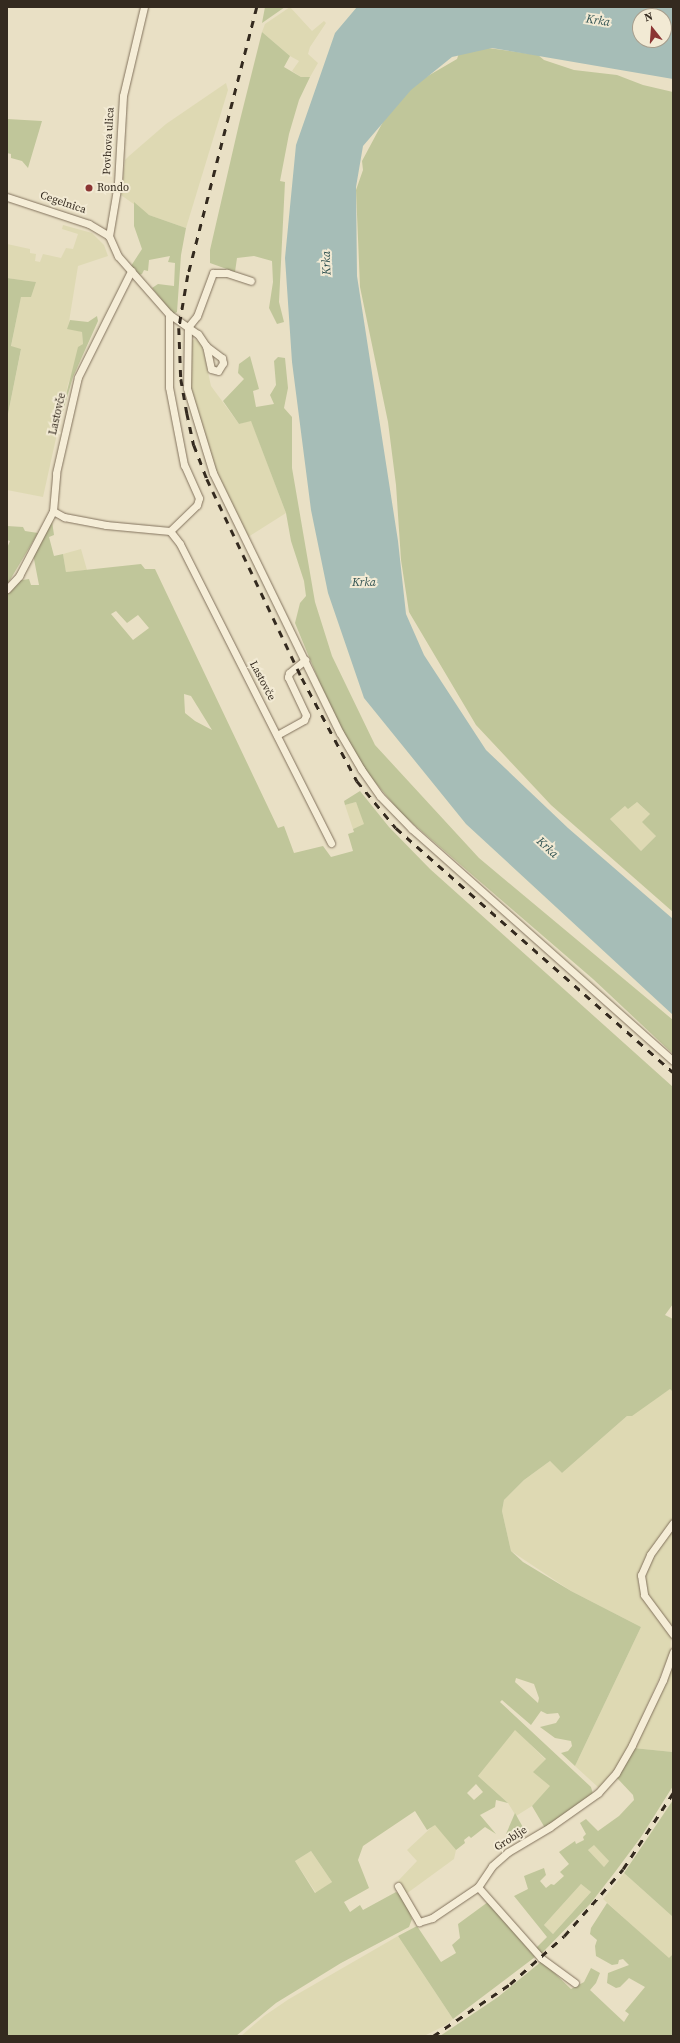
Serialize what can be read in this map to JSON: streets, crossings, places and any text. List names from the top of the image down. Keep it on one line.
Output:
{"streets":{"street":["Povhova ulica","Cegelnica","Lastovče","Groblje"]},"crossings":[["Povhova ulica","Cegelnica"]],"water":["Krka"],"places":["Rondo"],"north":"top"}
